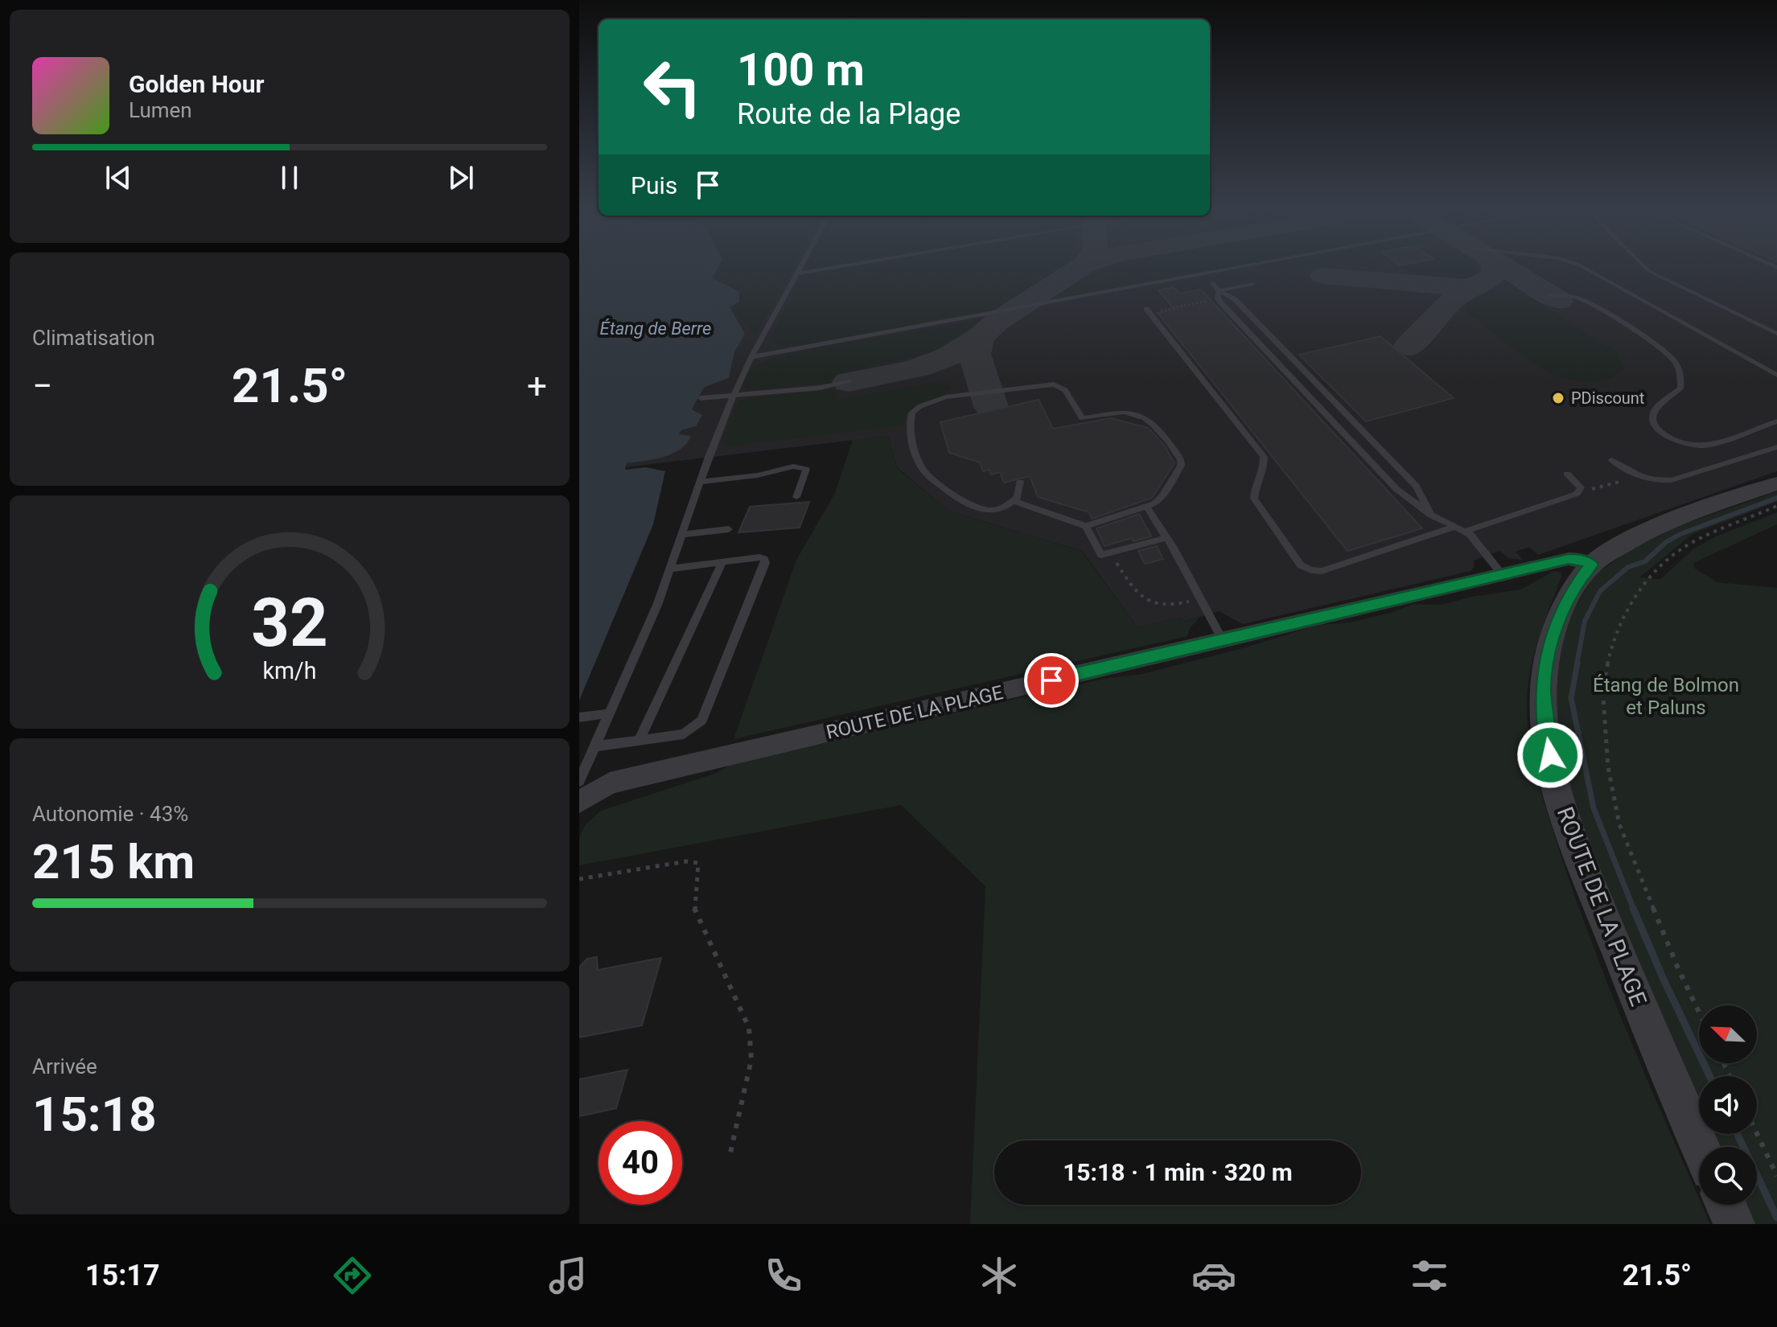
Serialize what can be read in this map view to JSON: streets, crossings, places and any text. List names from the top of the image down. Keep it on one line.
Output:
{"streets":{"street":["ROUTE DE LA PLAGE"]},"water":["Étang de Berre"],"parks":["Étang de Bolmon et Paluns"],"places":["PDiscount"],"north":"top left","page":{"turn":["100 m","Route de la Plage"],"song":["Golden Hour","Lumen"],"then":"Puis","tile":["Climatisation",["Autonomie · 43%","215 km"],["Arrivée","15:18"]],"heat":["−","21.5°","+"],"limit":"40","trip":"15:18 · 1 min · 320 m","tabs":["15:17","21.5°"],"gauge":["32","km/h"]}}
